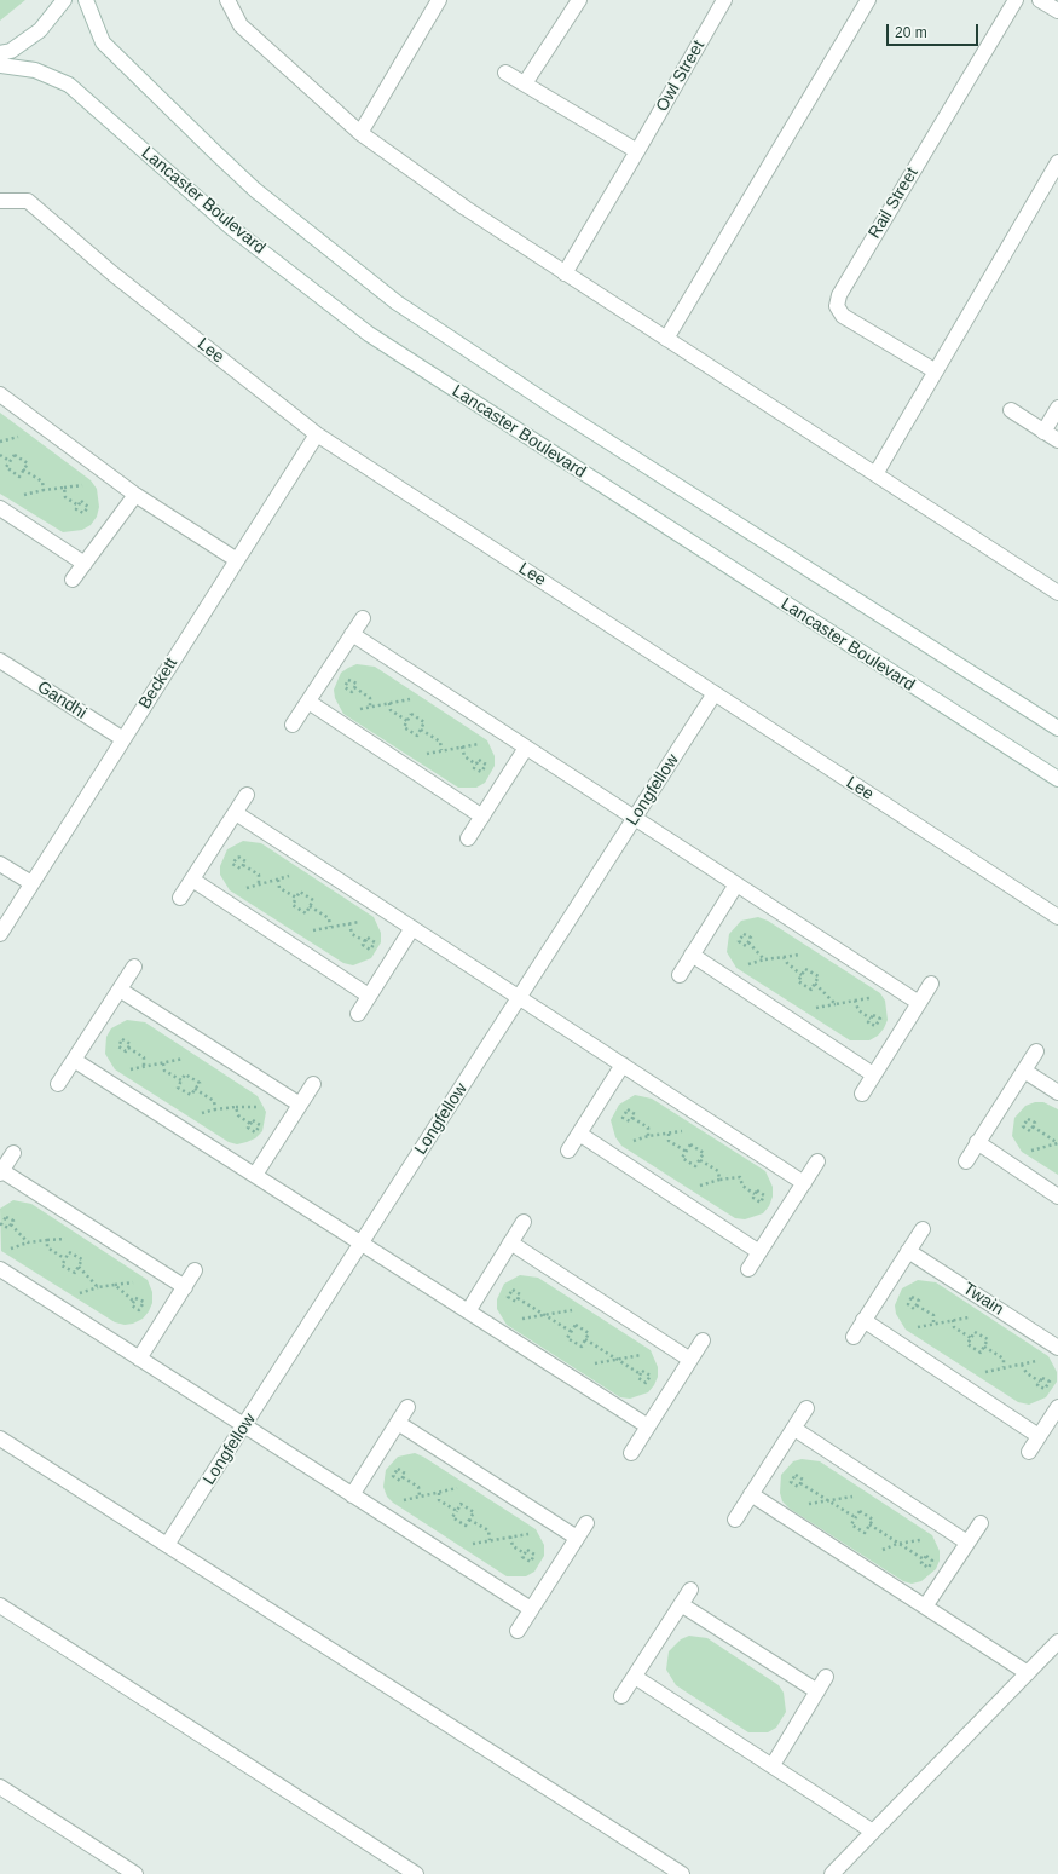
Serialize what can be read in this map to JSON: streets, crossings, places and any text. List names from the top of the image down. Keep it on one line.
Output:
{"streets":{"street":["Owl Street","Lancaster Boulevard","Rail Street","Lee","Beckett","Gandhi","Longfellow","Twain"]},"crossings":[["Lee","Beckett"],["Lee","Longfellow"],["Beckett","Gandhi"]],"scale_bar":"20 m"}
